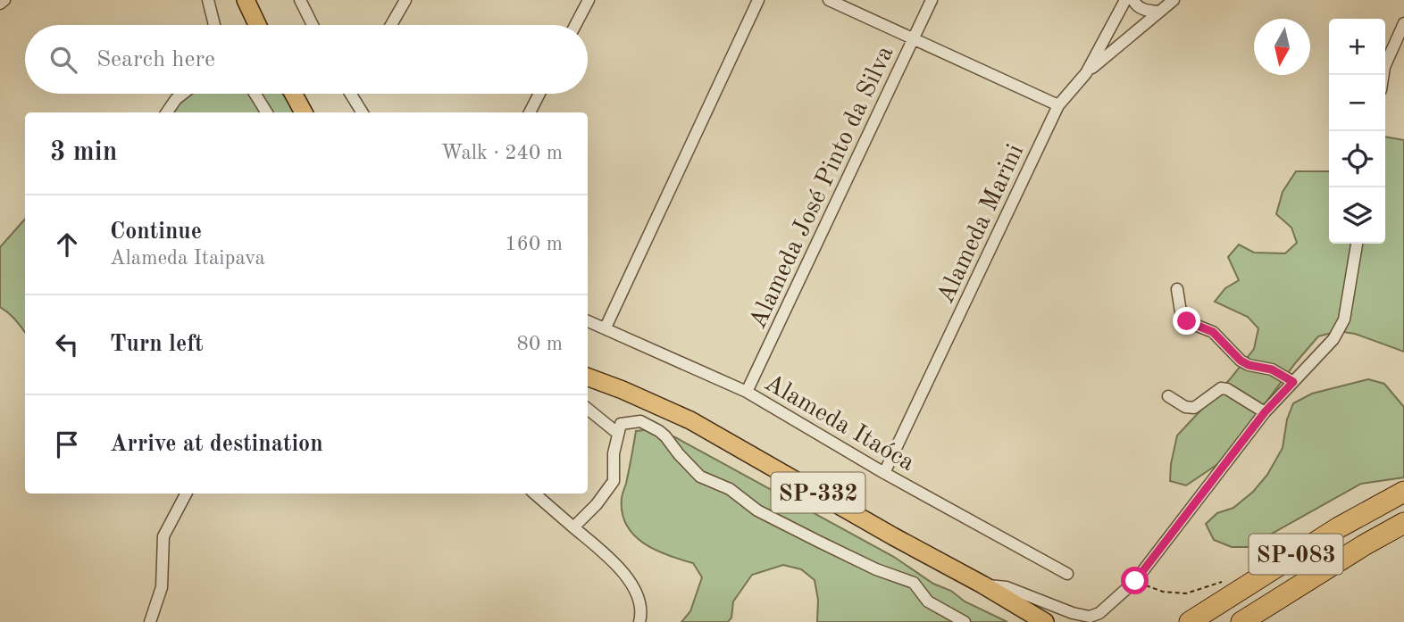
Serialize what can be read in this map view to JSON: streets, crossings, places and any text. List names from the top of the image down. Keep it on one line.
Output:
{"streets":{"highway":["SP-083"],"main road":["SP-332"],"street":["Alameda José Pinto da Silva","Alameda Marini","Alameda Itaóca"]},"crossings":[["Alameda José Pinto da Silva","Alameda Itaóca"],["Alameda Marini","Alameda Itaóca"]],"north":"bottom","page":{"map_buttons":["+","−"],"search":"Search here","heading":["3 min","Walk · 240 m"],"list":[["Continue","Alameda Itaipava","160 m"],["Turn left","80 m"],"Arrive at destination"]}}
